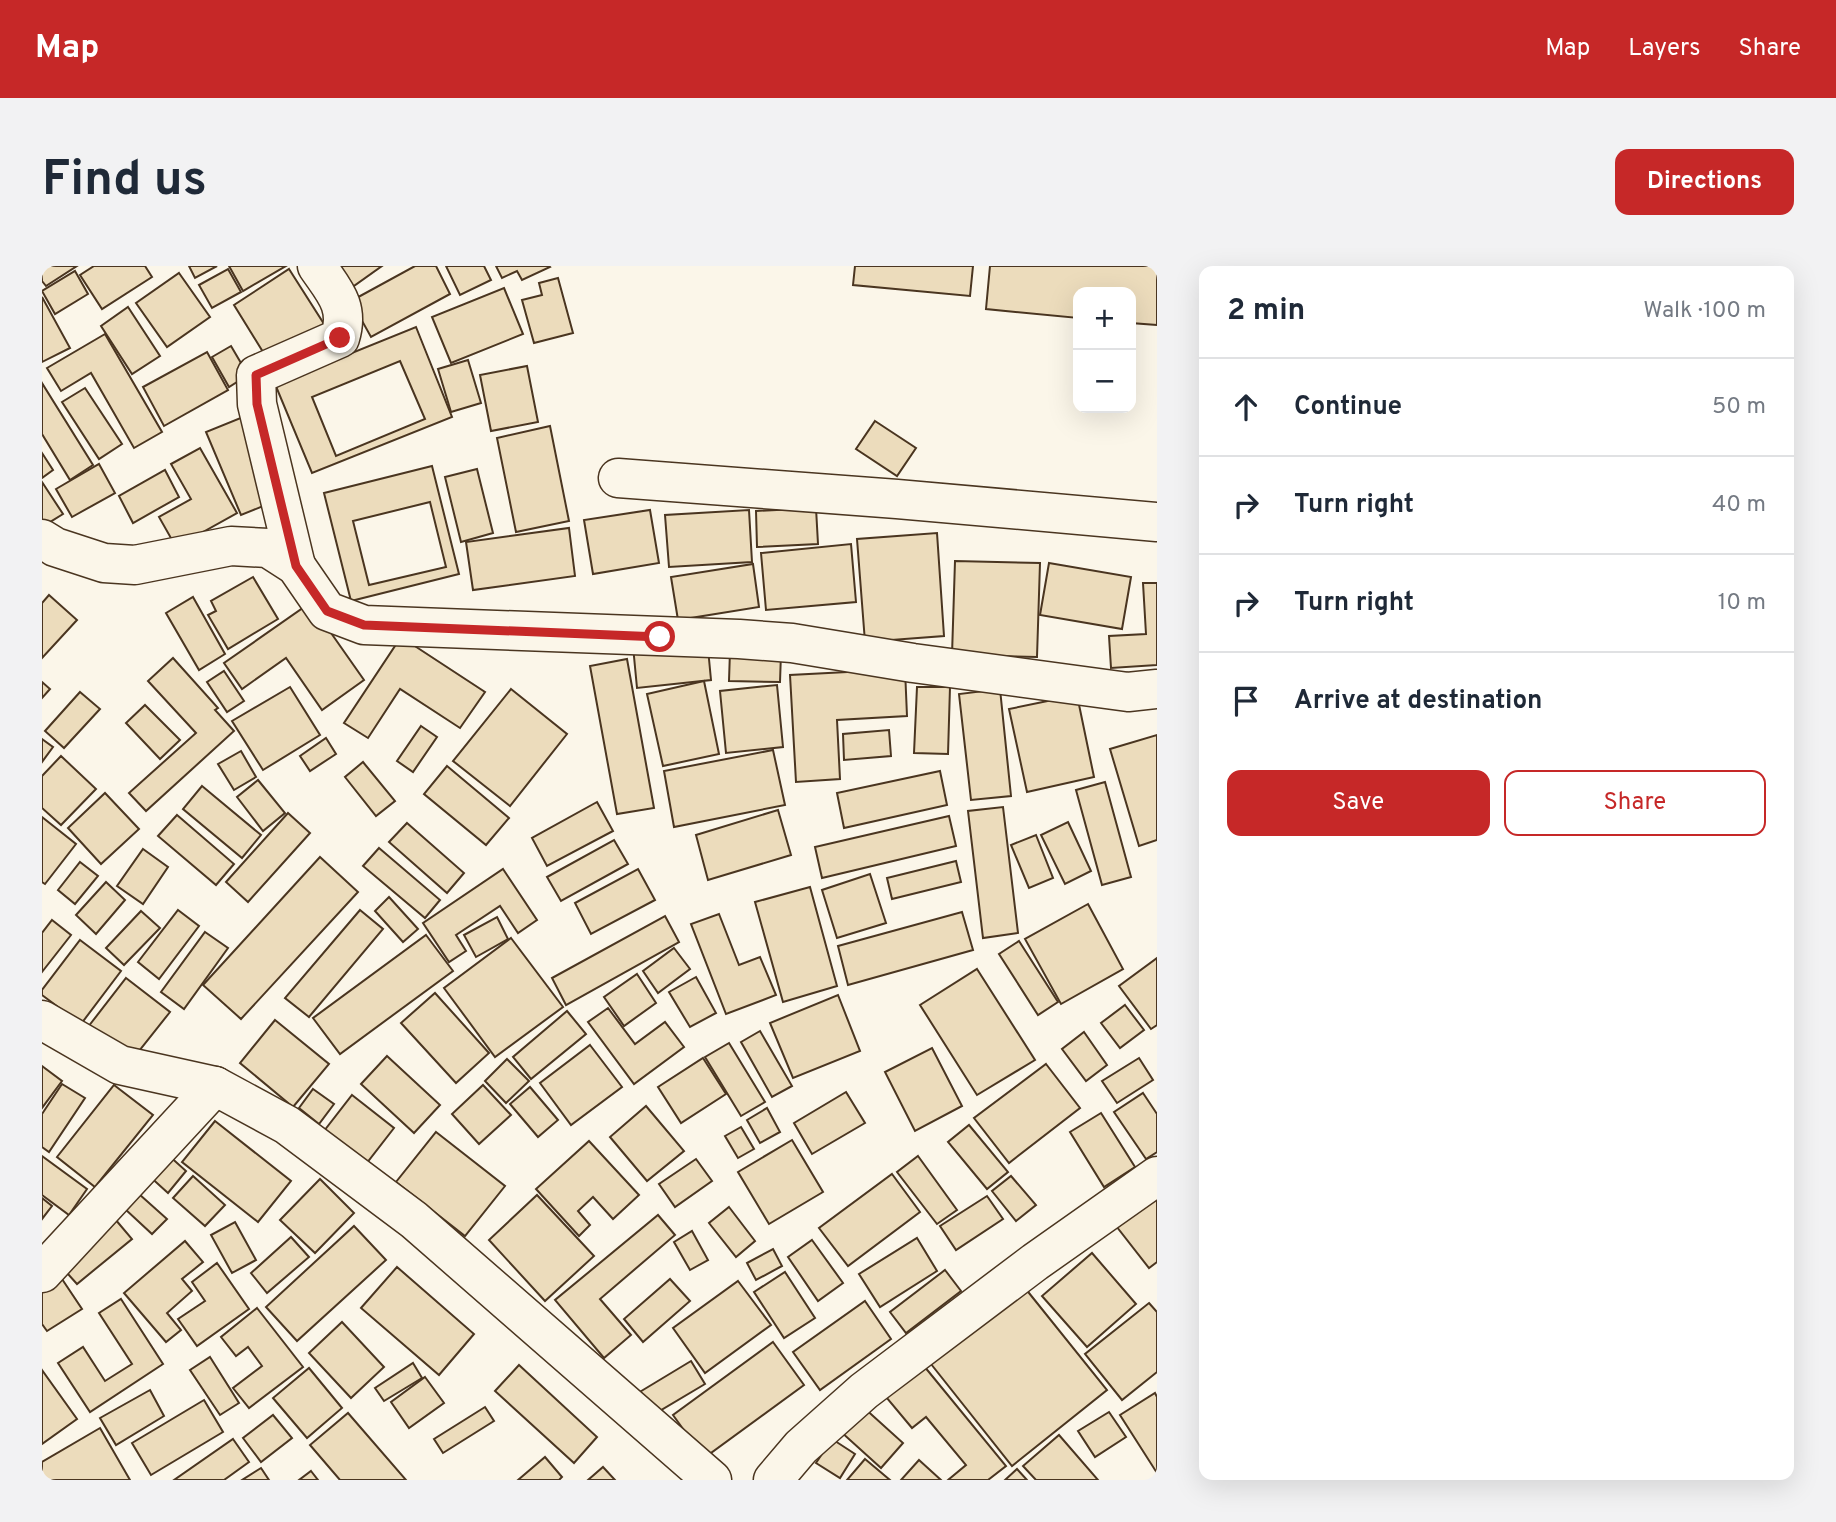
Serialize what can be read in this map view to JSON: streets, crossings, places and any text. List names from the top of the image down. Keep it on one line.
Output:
{"page":{"header":"Map","nav":["Map","Layers","Share"],"buttons":["Directions",["Save","Share"]],"title":"Find us","heading":["2 min","Walk · 100 m"],"map_buttons":["+","−"],"list":[["Continue","50 m"],["Turn right","40 m"],["Turn right","10 m"],"Arrive at destination"]}}
